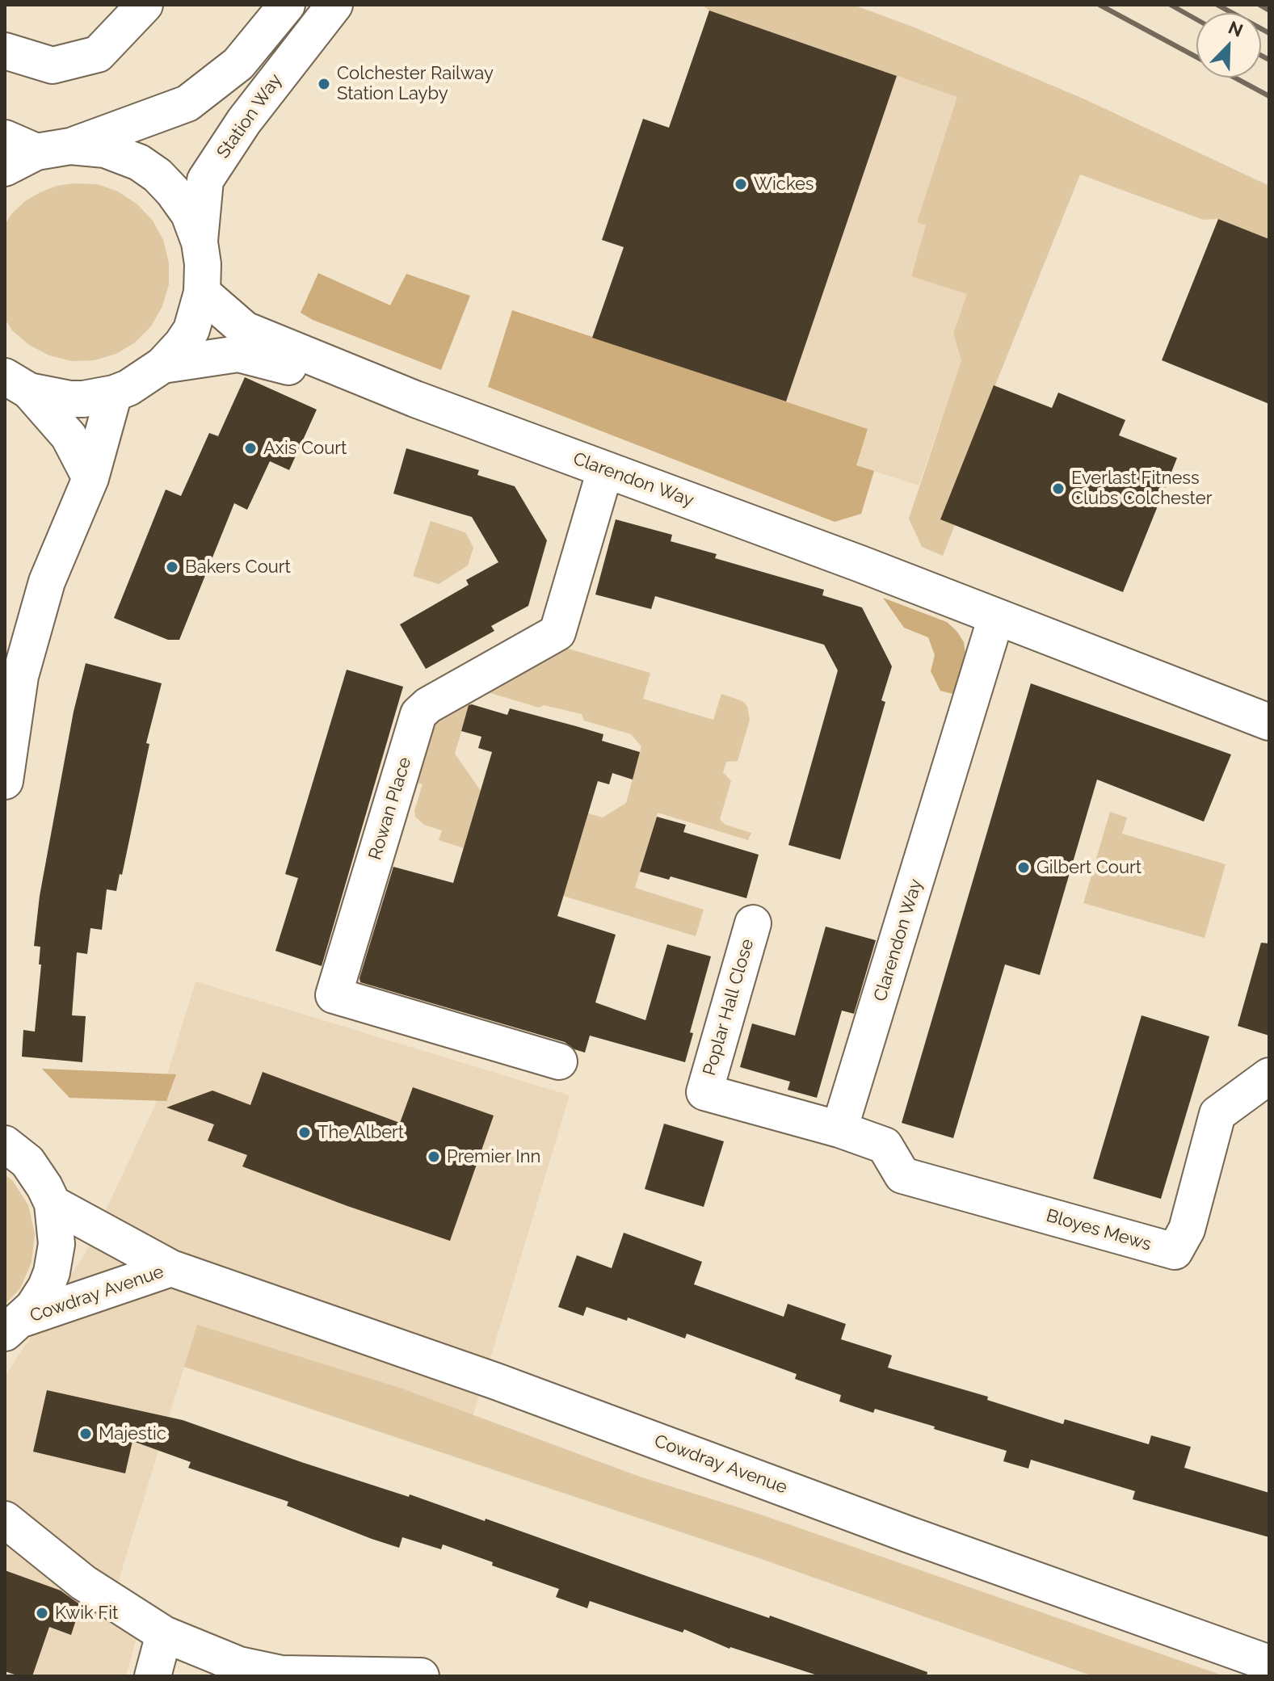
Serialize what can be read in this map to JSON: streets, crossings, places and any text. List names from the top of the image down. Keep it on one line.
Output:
{"streets":{"street":["Station Way","Clarendon Way","Rowan Place","Poplar Hall Close","Bloyes Mews","Cowdray Avenue"]},"crossings":[["Clarendon Way","Rowan Place"],["Clarendon Way","Poplar Hall Close"],["Clarendon Way","Bloyes Mews"],["Poplar Hall Close","Bloyes Mews"]],"places":["Colchester Railway Station Layby","Wickes","Axis Court","Everlast Fitness Clubs Colchester","Bakers Court","Gilbert Court","The Albert","Premier Inn","Majestic","Kwik Fit"],"north":"top right"}
